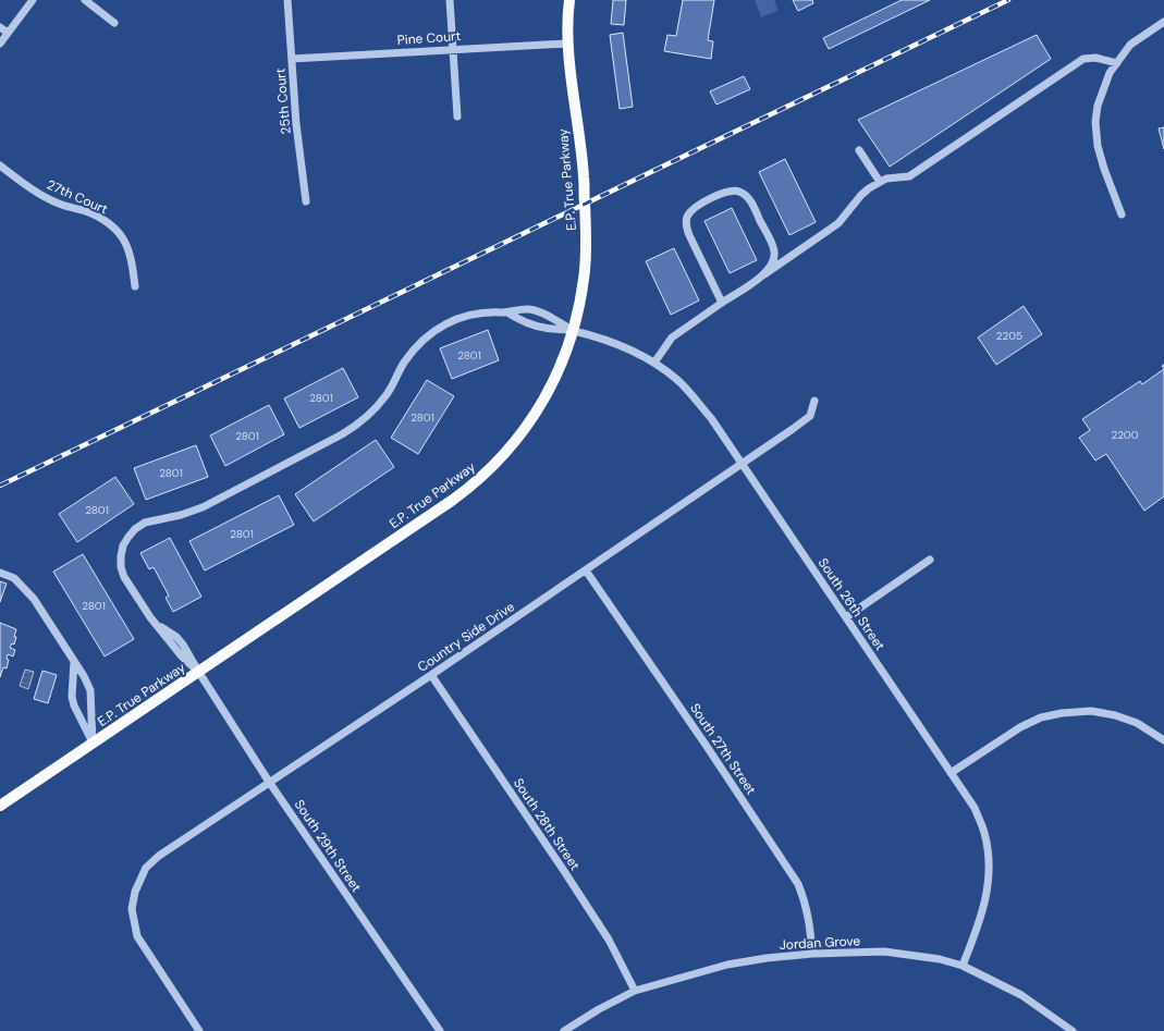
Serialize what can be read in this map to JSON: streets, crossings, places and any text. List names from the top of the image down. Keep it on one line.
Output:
{"streets":{"main road":["E.P. True Parkway"],"street":["Pine Court","25th Court","27th Court","South 26th Street","Country Side Drive","South 27th Street","South 28th Street","South 29th Street","Jordan Grove"]},"crossings":[["Pine Court","25th Court"],["Pine Court","E.P. True Parkway"],["E.P. True Parkway","South 26th Street"],["E.P. True Parkway","South 29th Street"],["South 26th Street","Country Side Drive"],["South 26th Street","South 29th Street"],["South 26th Street","Jordan Grove"],["Country Side Drive","South 27th Street"],["Country Side Drive","South 28th Street"],["Country Side Drive","South 29th Street"],["South 27th Street","Jordan Grove"],["South 28th Street","Jordan Grove"]],"house_numbers":["2205","2801","2801","2801","2200","2801","2801","2801","2801","2801"]}
